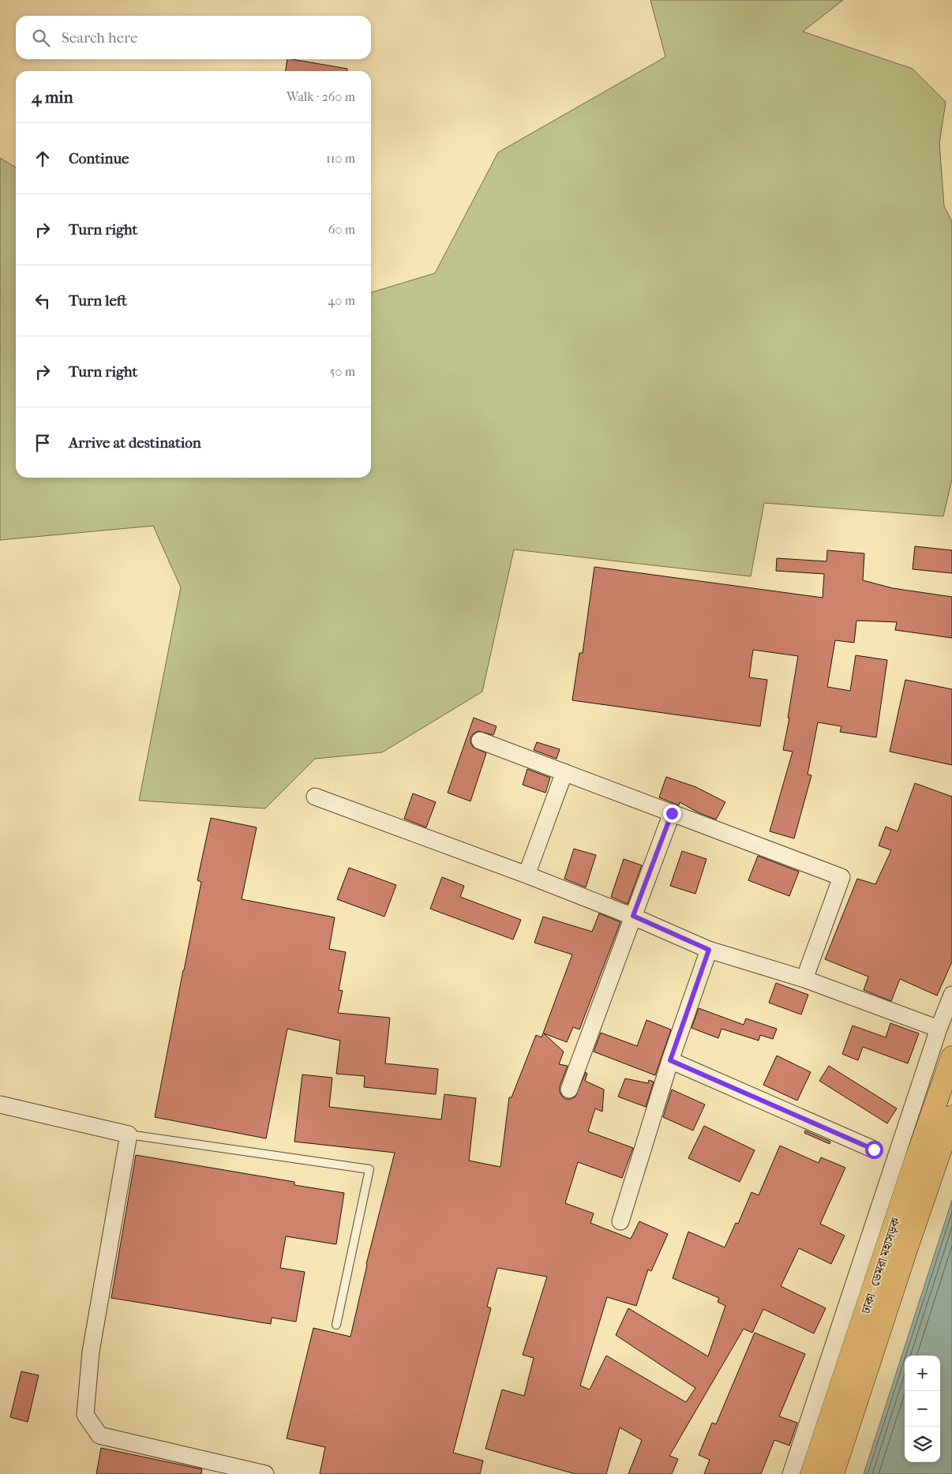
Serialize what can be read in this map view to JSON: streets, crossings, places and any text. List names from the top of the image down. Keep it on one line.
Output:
{"streets":{"main road":["ঢাকা - ডেমরা মহাসড়ক"]},"page":{"search":"Search here","heading":["4 min","Walk · 260 m"],"list":[["Continue","110 m"],["Turn right","60 m"],["Turn left","40 m"],["Turn right","50 m"],"Arrive at destination"],"map_buttons":["+","−"]}}
